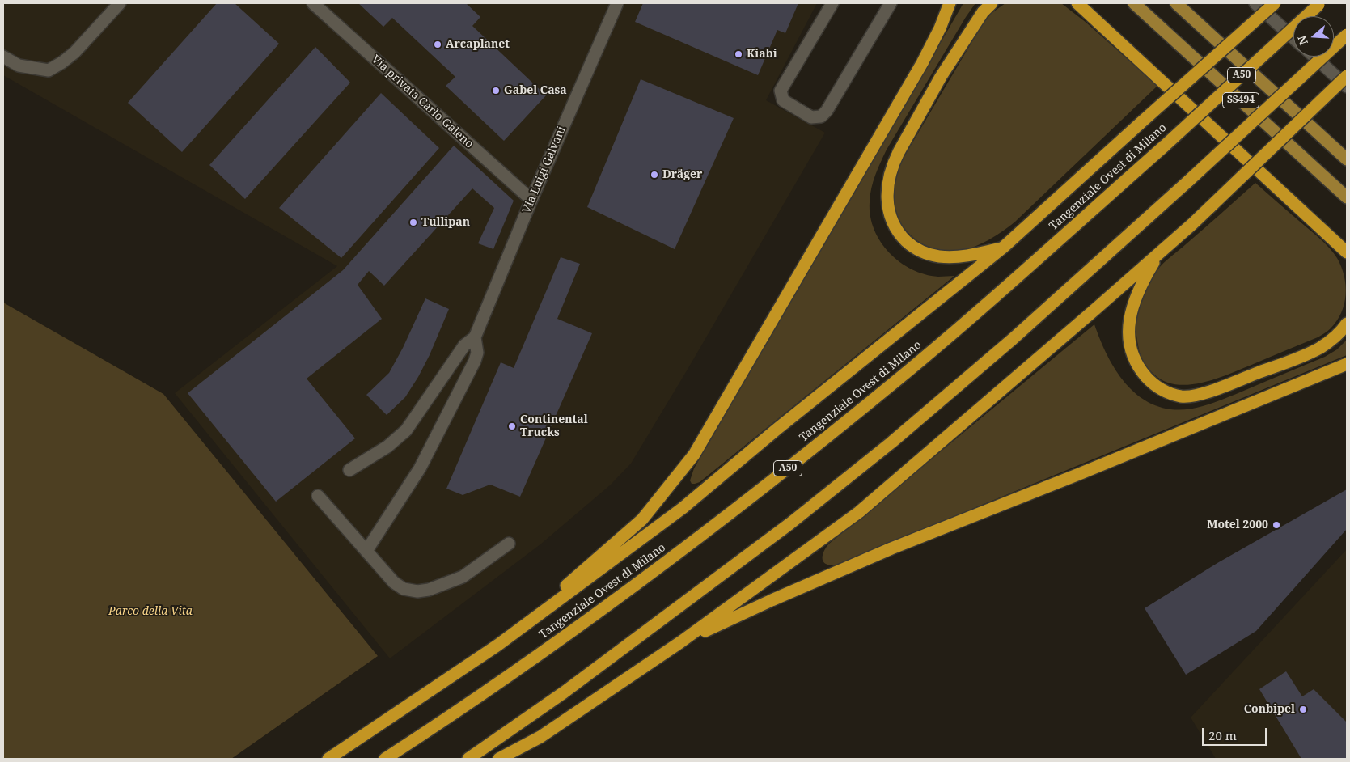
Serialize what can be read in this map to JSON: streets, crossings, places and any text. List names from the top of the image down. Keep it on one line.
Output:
{"streets":{"highway":["A50","Tangenziale Ovest di Milano"],"main road":["SS494"],"street":["Via privata Carlo Galeno","Via Luigi Galvani"]},"crossings":[["Via privata Carlo Galeno","Via Luigi Galvani"]],"parks":["Parco della Vita"],"places":["Arcaplanet","Kiabi","Gabel Casa","Dräger","Tullipan","Continental Trucks","Motel 2000","Conbipel"],"scale_bar":"20 m","north":"left"}
